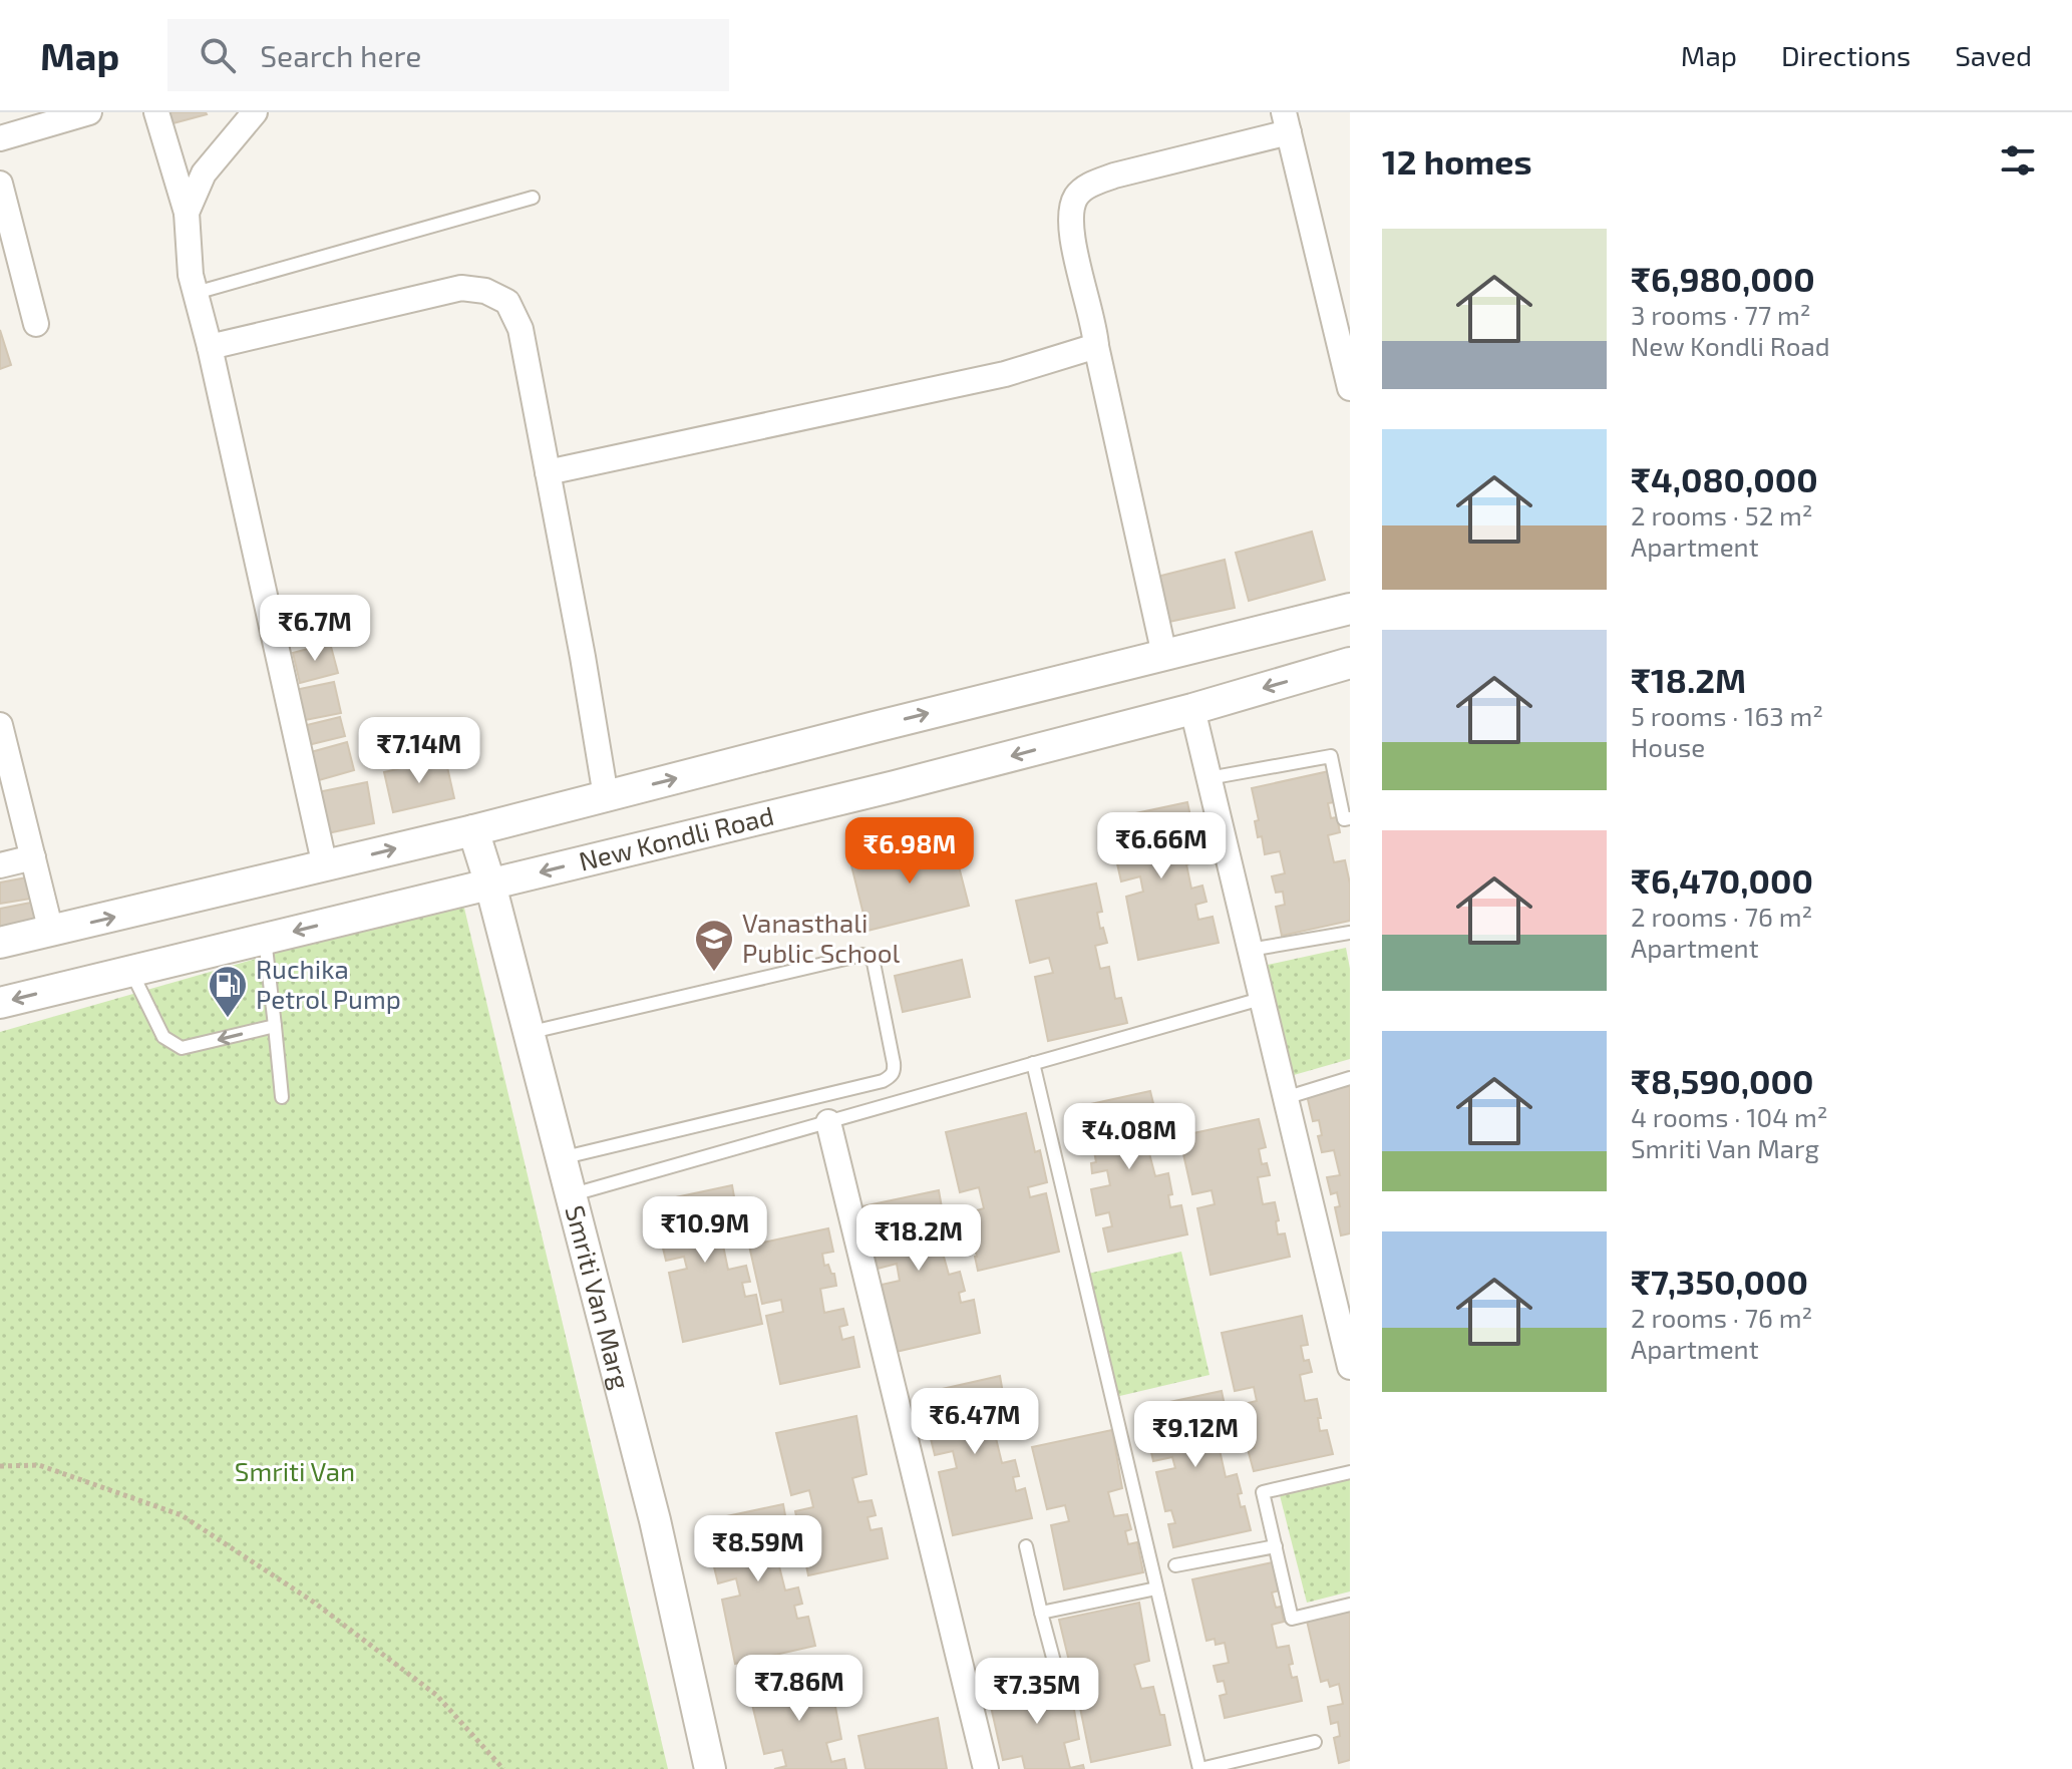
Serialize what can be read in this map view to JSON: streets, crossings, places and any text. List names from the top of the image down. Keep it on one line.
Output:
{"streets":{"street":["New Kondli Road","Smriti Van Marg"]},"crossings":[["New Kondli Road","Smriti Van Marg"]],"parks":["Smriti Van"],"places":{"school or university":["Vanasthali Public School"],"fuel station":["Ruchika Petrol Pump"]},"page":{"header":"Map","search":"Search here","nav":["Map","Directions","Saved"],"heading":"12 homes","list":[{"name":"₹6,980,000","note":"3 rooms · 77 m² · New Kondli Road"},{"name":"₹4,080,000","note":"2 rooms · 52 m² · Apartment"},{"name":"₹18.2M","note":"5 rooms · 163 m² · House"},{"name":"₹6,470,000","note":"2 rooms · 76 m² · Apartment"},{"name":"₹8,590,000","note":"4 rooms · 104 m² · Smriti Van Marg"},{"name":"₹7,350,000","note":"2 rooms · 76 m² · Apartment"}],"price":["₹6.7M","₹7.14M","₹6.66M","₹6.98M","₹4.08M","₹10.9M","₹18.2M","₹6.47M","₹9.12M","₹8.59M","₹7.86M","₹7.35M"]}}
